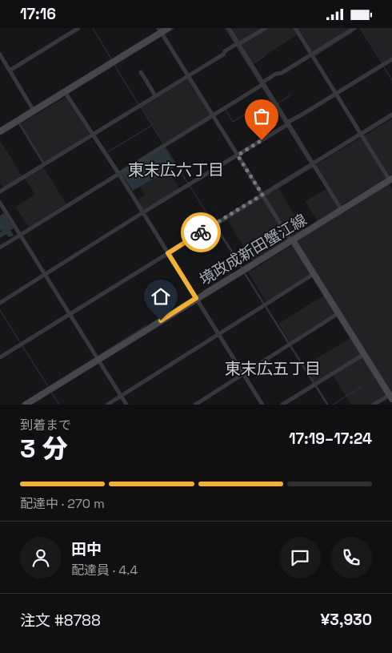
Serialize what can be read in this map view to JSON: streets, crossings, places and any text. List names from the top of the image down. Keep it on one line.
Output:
{"streets":{"main road":["境政成新田蟹江線"]},"districts":["東末広六丁目","東末広五丁目"],"page":{"status":"17:16","heading":["3 分","到着まで","17:19–17:24"],"panel":["田中","配達員 · 4.4","注文 #8788","¥3,930"],"bar":"配達中 · 270 m"}}
